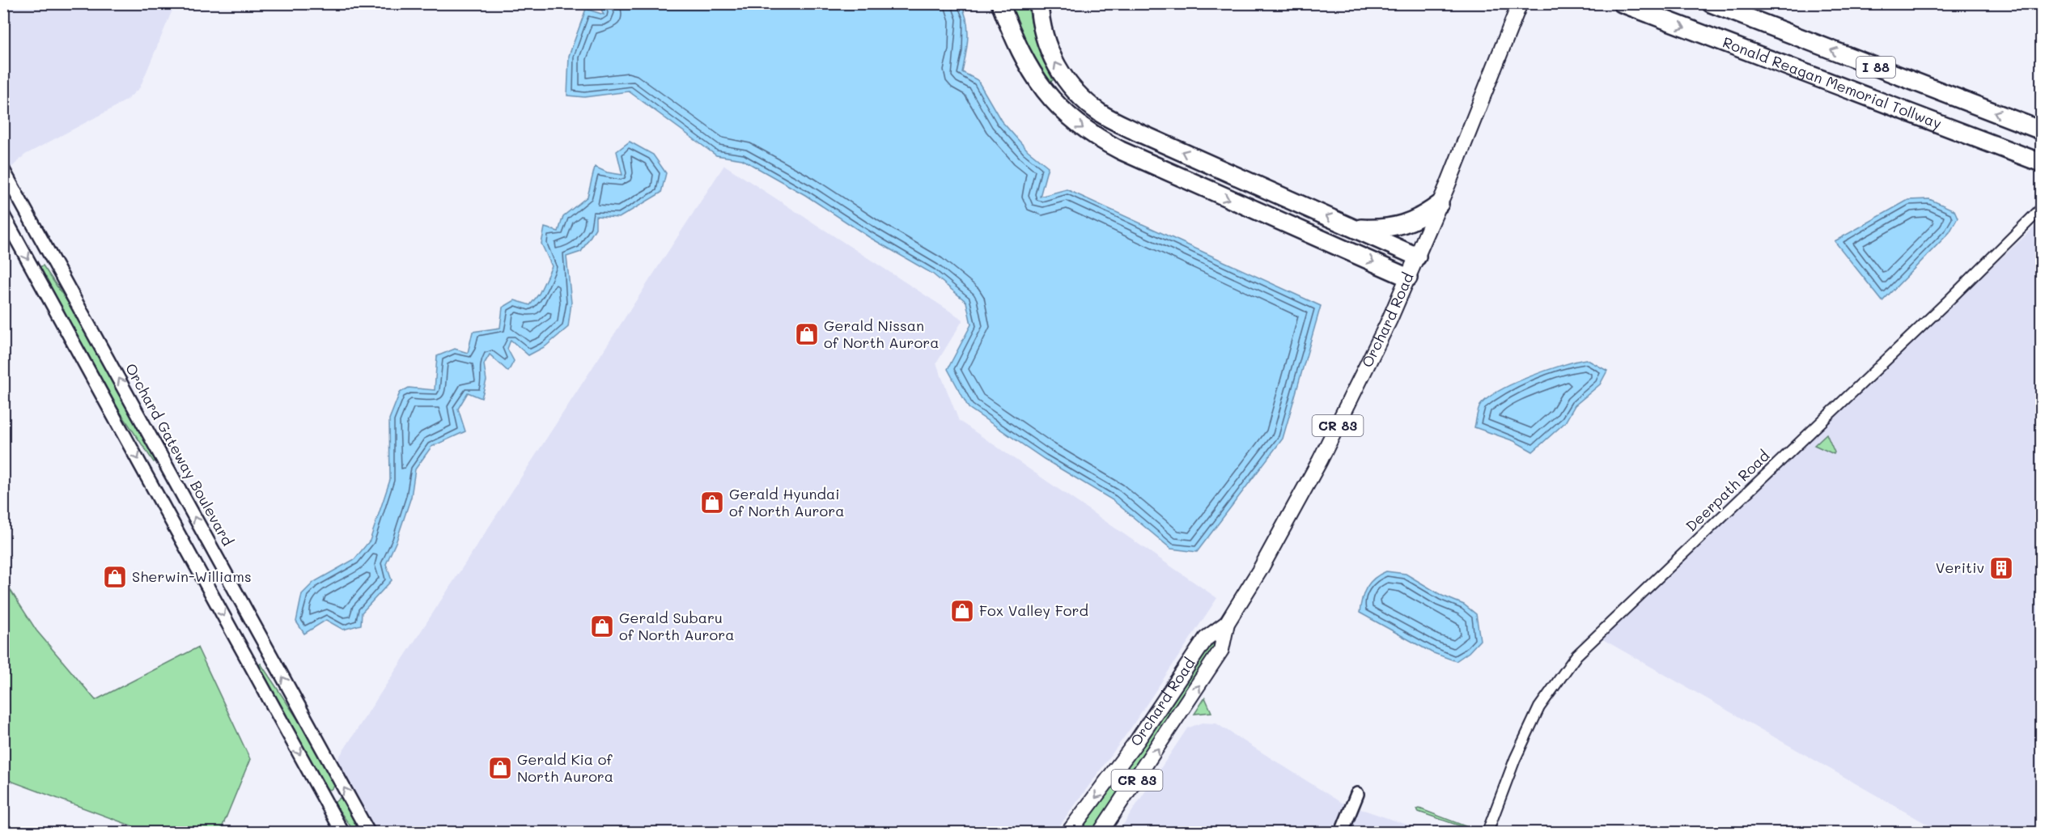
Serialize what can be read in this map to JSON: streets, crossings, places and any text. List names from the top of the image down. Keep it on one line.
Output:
{"streets":{"highway":["I 88","Ronald Reagan Memorial Tollway"],"main road":["Orchard Road","CR 83"],"street":["Orchard Gateway Boulevard","Deerpath Road"]},"places":{"shop":["Gerald Nissan of North Aurora","Gerald Hyundai of North Aurora","Sherwin-Williams","Fox Valley Ford","Gerald Subaru of North Aurora","Gerald Kia of North Aurora"],"building":["Veritiv"]}}
